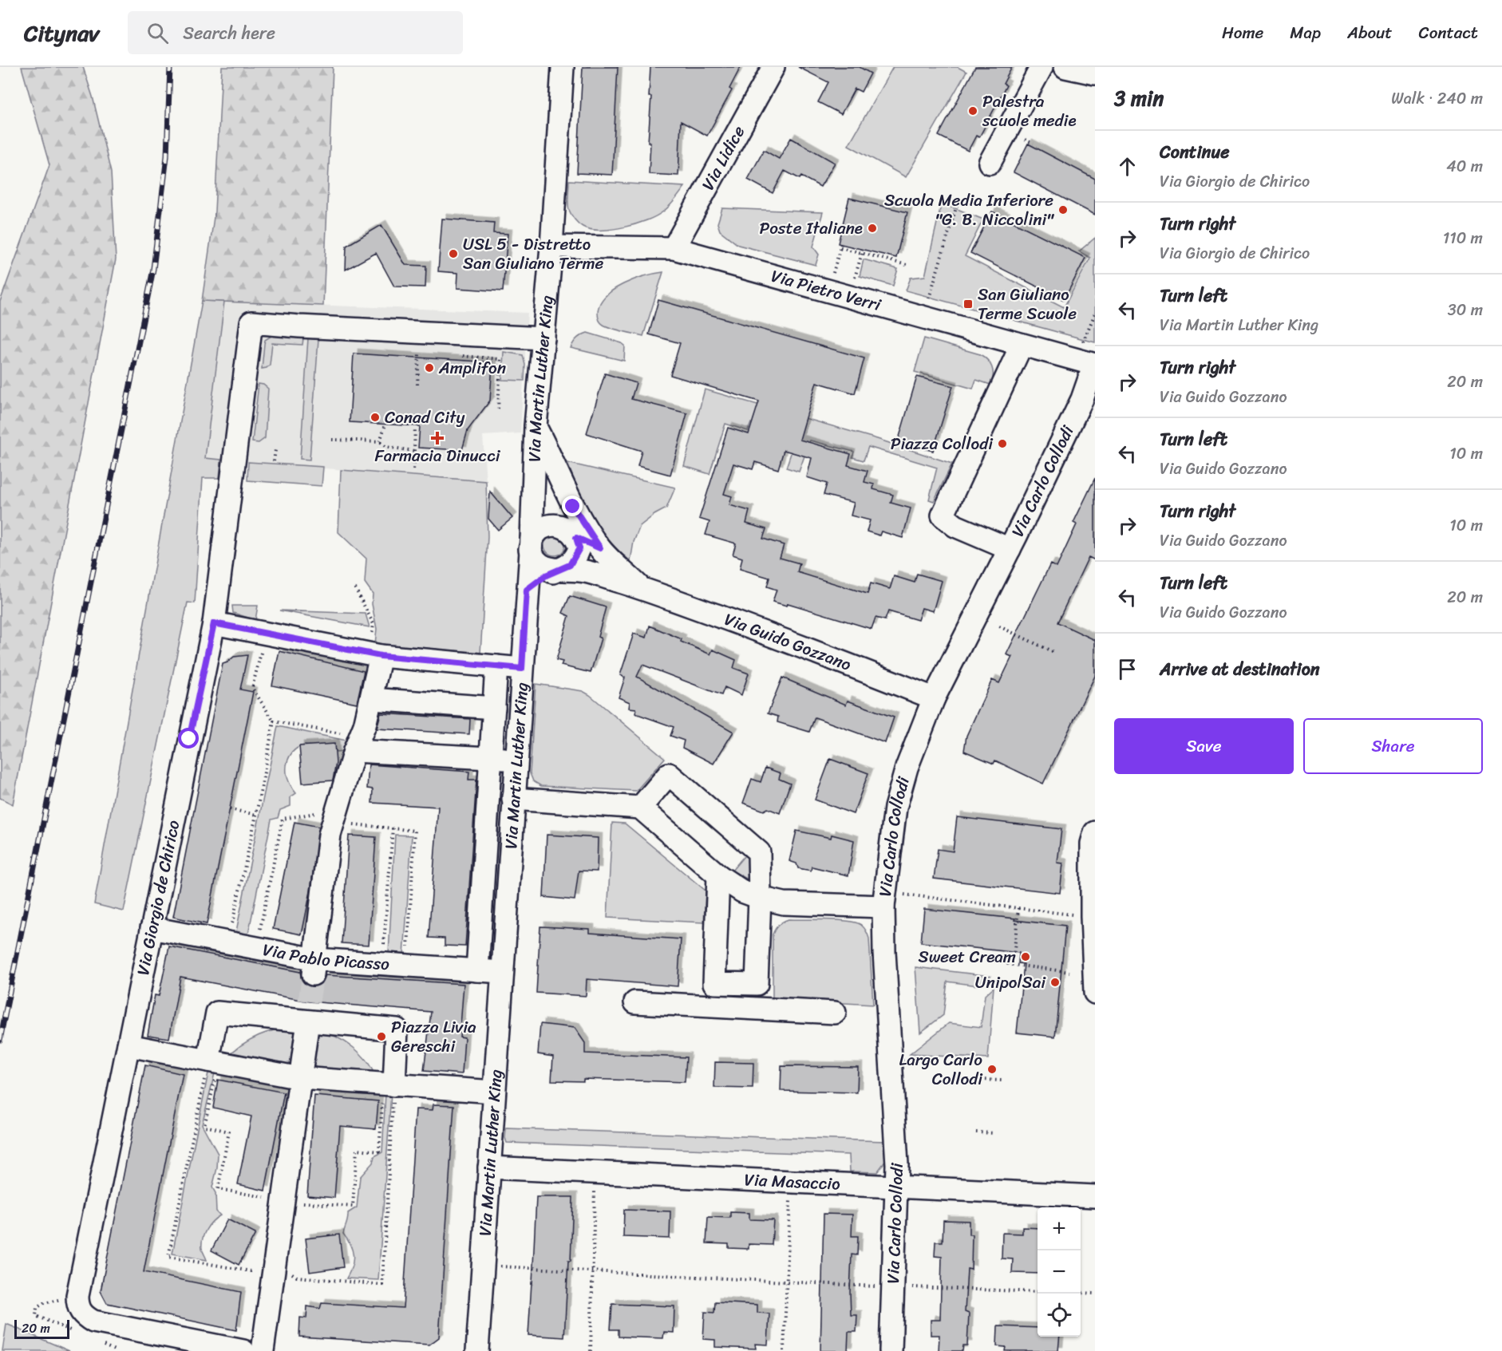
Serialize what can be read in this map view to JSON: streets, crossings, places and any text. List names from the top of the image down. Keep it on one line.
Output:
{"streets":{"street":["Via Lidice","Via Pietro Verri","Via Martin Luther King","Via Carlo Collodi","Via Guido Gozzano","Via Giorgio de Chirico","Via Pablo Picasso","Via Masaccio"]},"crossings":[["Via Lidice","Via Pietro Verri"],["Via Pietro Verri","Via Martin Luther King"],["Via Pietro Verri","Via Carlo Collodi"],["Via Martin Luther King","Via Guido Gozzano"],["Via Martin Luther King","Via Giorgio de Chirico"],["Via Martin Luther King","Via Pablo Picasso"],["Via Martin Luther King","Via Masaccio"],["Via Carlo Collodi","Via Guido Gozzano"],["Via Carlo Collodi","Via Masaccio"],["Via Giorgio de Chirico","Via Pablo Picasso"]],"places":{"other":["Palestra scuole medie","Scuola Media Inferiore \"G. B. Niccolini\"","Poste Italiane","USL 5 - Distretto San Giuliano Terme","Amplifon","Conad City","Piazza Collodi","Sweet Cream","UnipolSai","Piazza Livia Gereschi","Largo Carlo Collodi"],"transit":["San Giuliano Terme Scuole"],"health":["Farmacia Dinucci"]},"scale_bar":"20 m","page":{"header":"Citynav","search":"Search here","nav":["Home","Map","About","Contact"],"heading":["3 min","Walk · 240 m"],"list":[["Continue","Via Giorgio de Chirico","40 m"],["Turn right","Via Giorgio de Chirico","110 m"],["Turn left","Via Martin Luther King","30 m"],["Turn right","Via Guido Gozzano","20 m"],["Turn left","Via Guido Gozzano","10 m"],["Turn right","Via Guido Gozzano","10 m"],["Turn left","Via Guido Gozzano","20 m"],"Arrive at destination"],"buttons":["Save","Share"],"map_buttons":["+","−"],"scale":"20 m"}}
